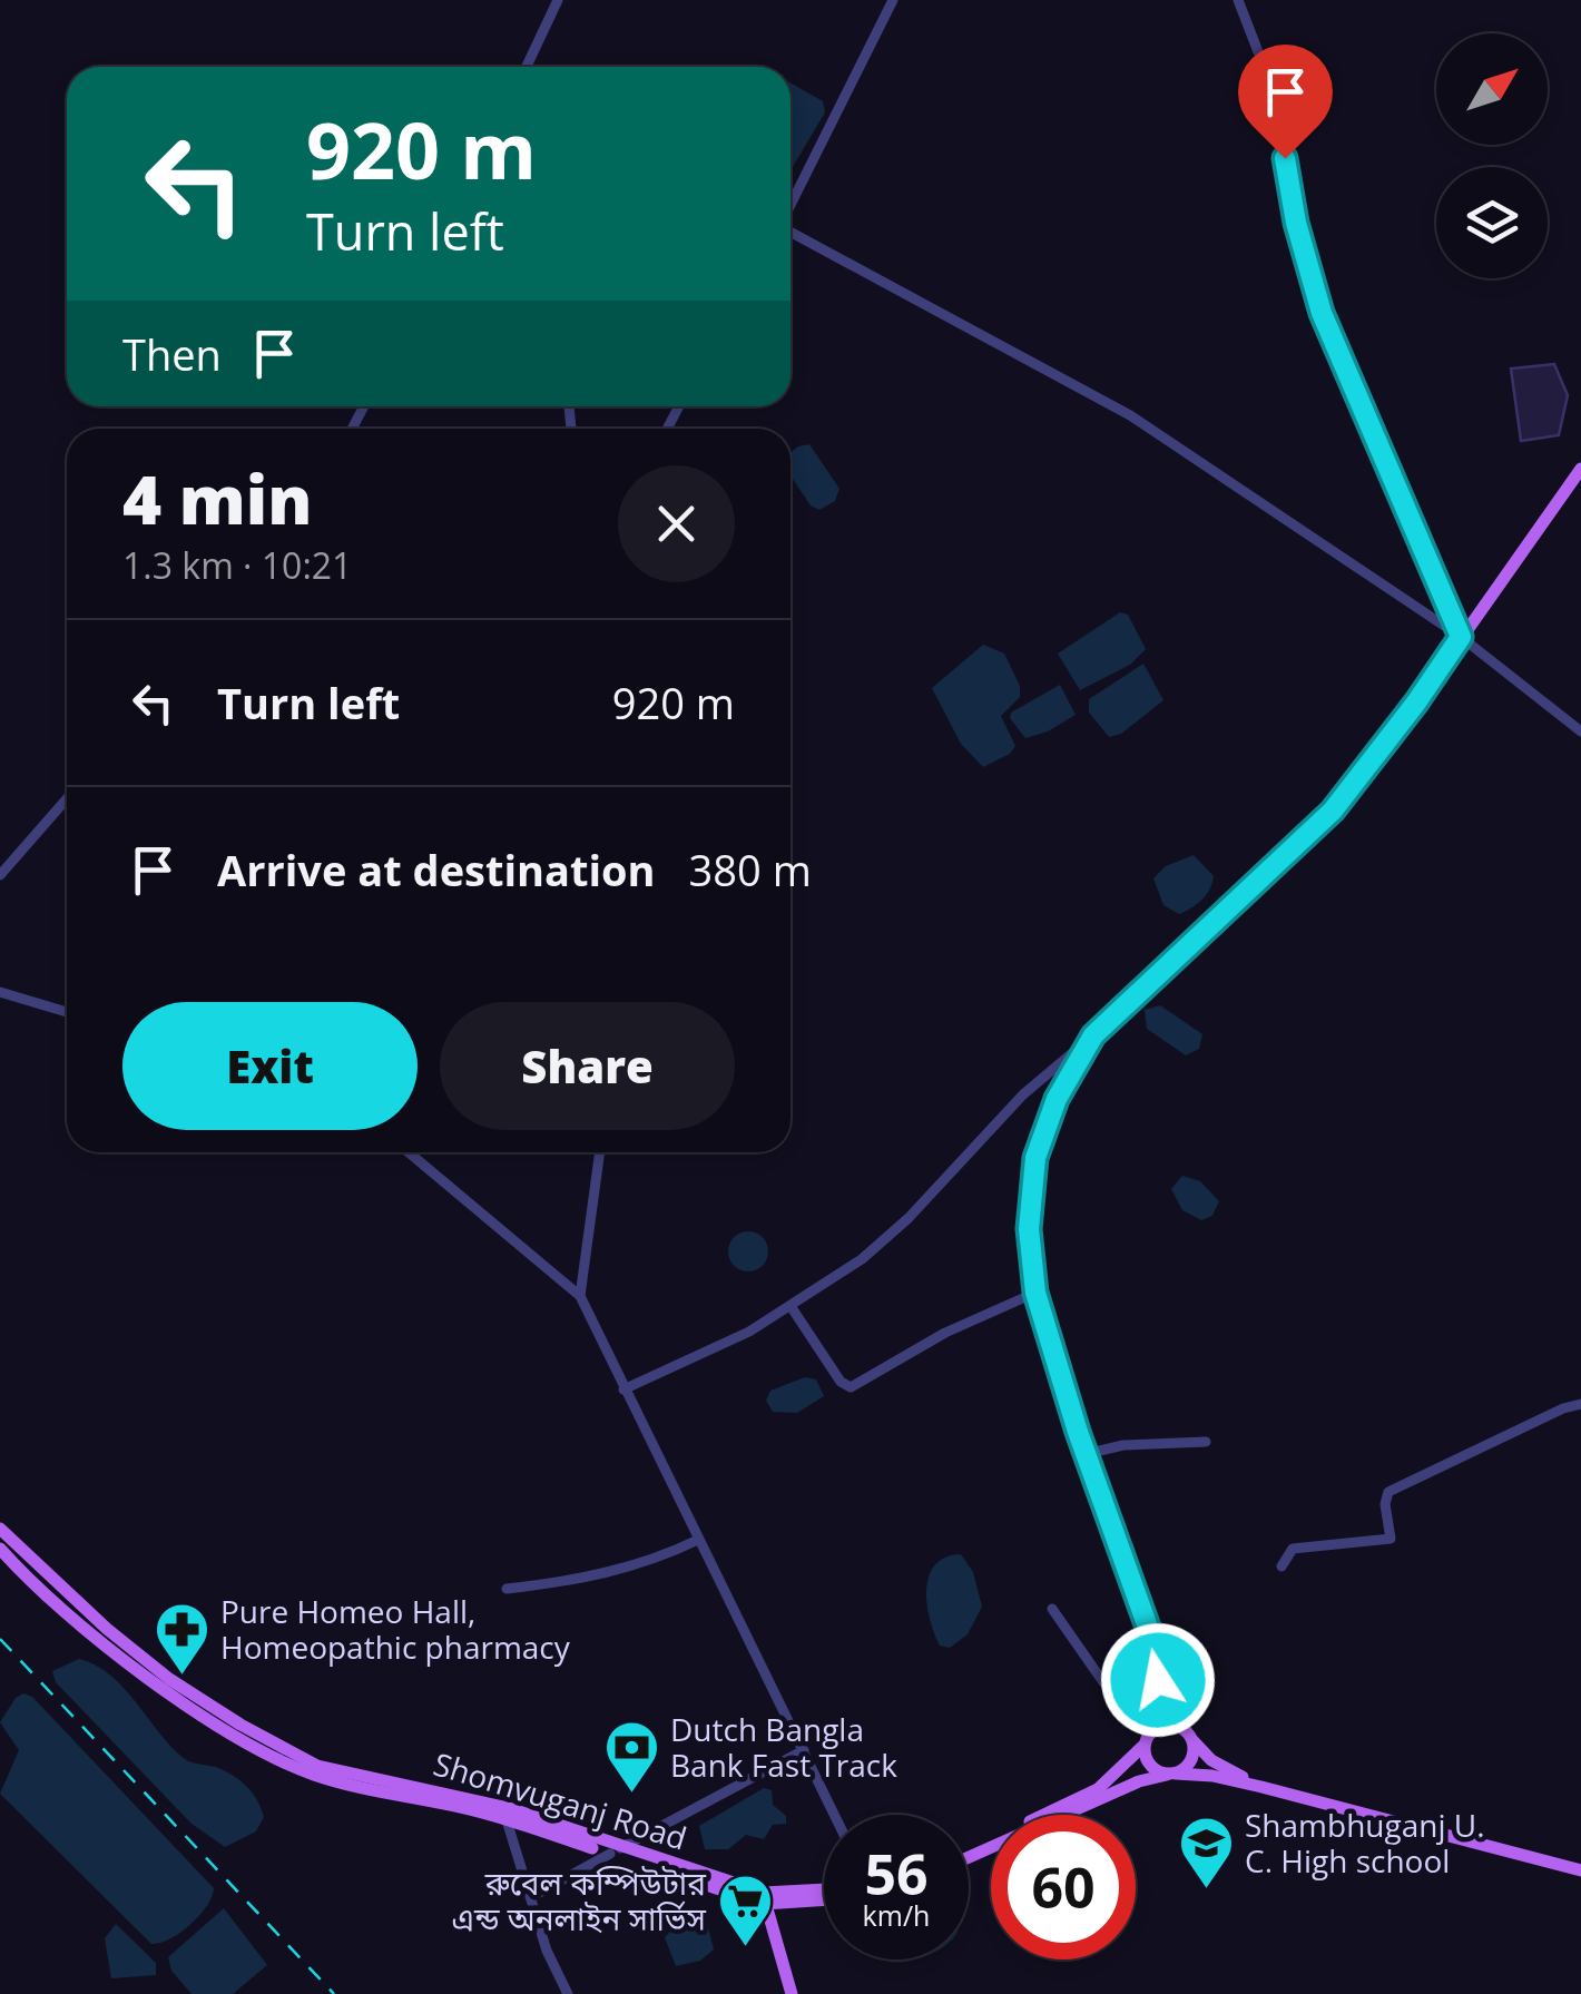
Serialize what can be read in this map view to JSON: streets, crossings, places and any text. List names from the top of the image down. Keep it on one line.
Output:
{"streets":{"main road":["Shomvuganj Road"]},"places":{"pharmacy":["Pure Homeo Hall, Homeopathic pharmacy"],"bank":["Dutch Bangla Bank Fast Track"],"school or university":["Shambhuganj U. C. High school"],"supermarket":["রুবেল কম্পিউটার এন্ড অনলাইন সার্ভিস"]},"north":"top right","page":{"turn":["920 m","Turn left"],"then":"Then","heading":["4 min","1.3 km · 10:21"],"list":[{"name":"Turn left","value":"920 m"},{"name":"Arrive at destination","value":"380 m"}],"buttons":["Exit","Share"],"speed":"56 km/h","limit":"60"}}
